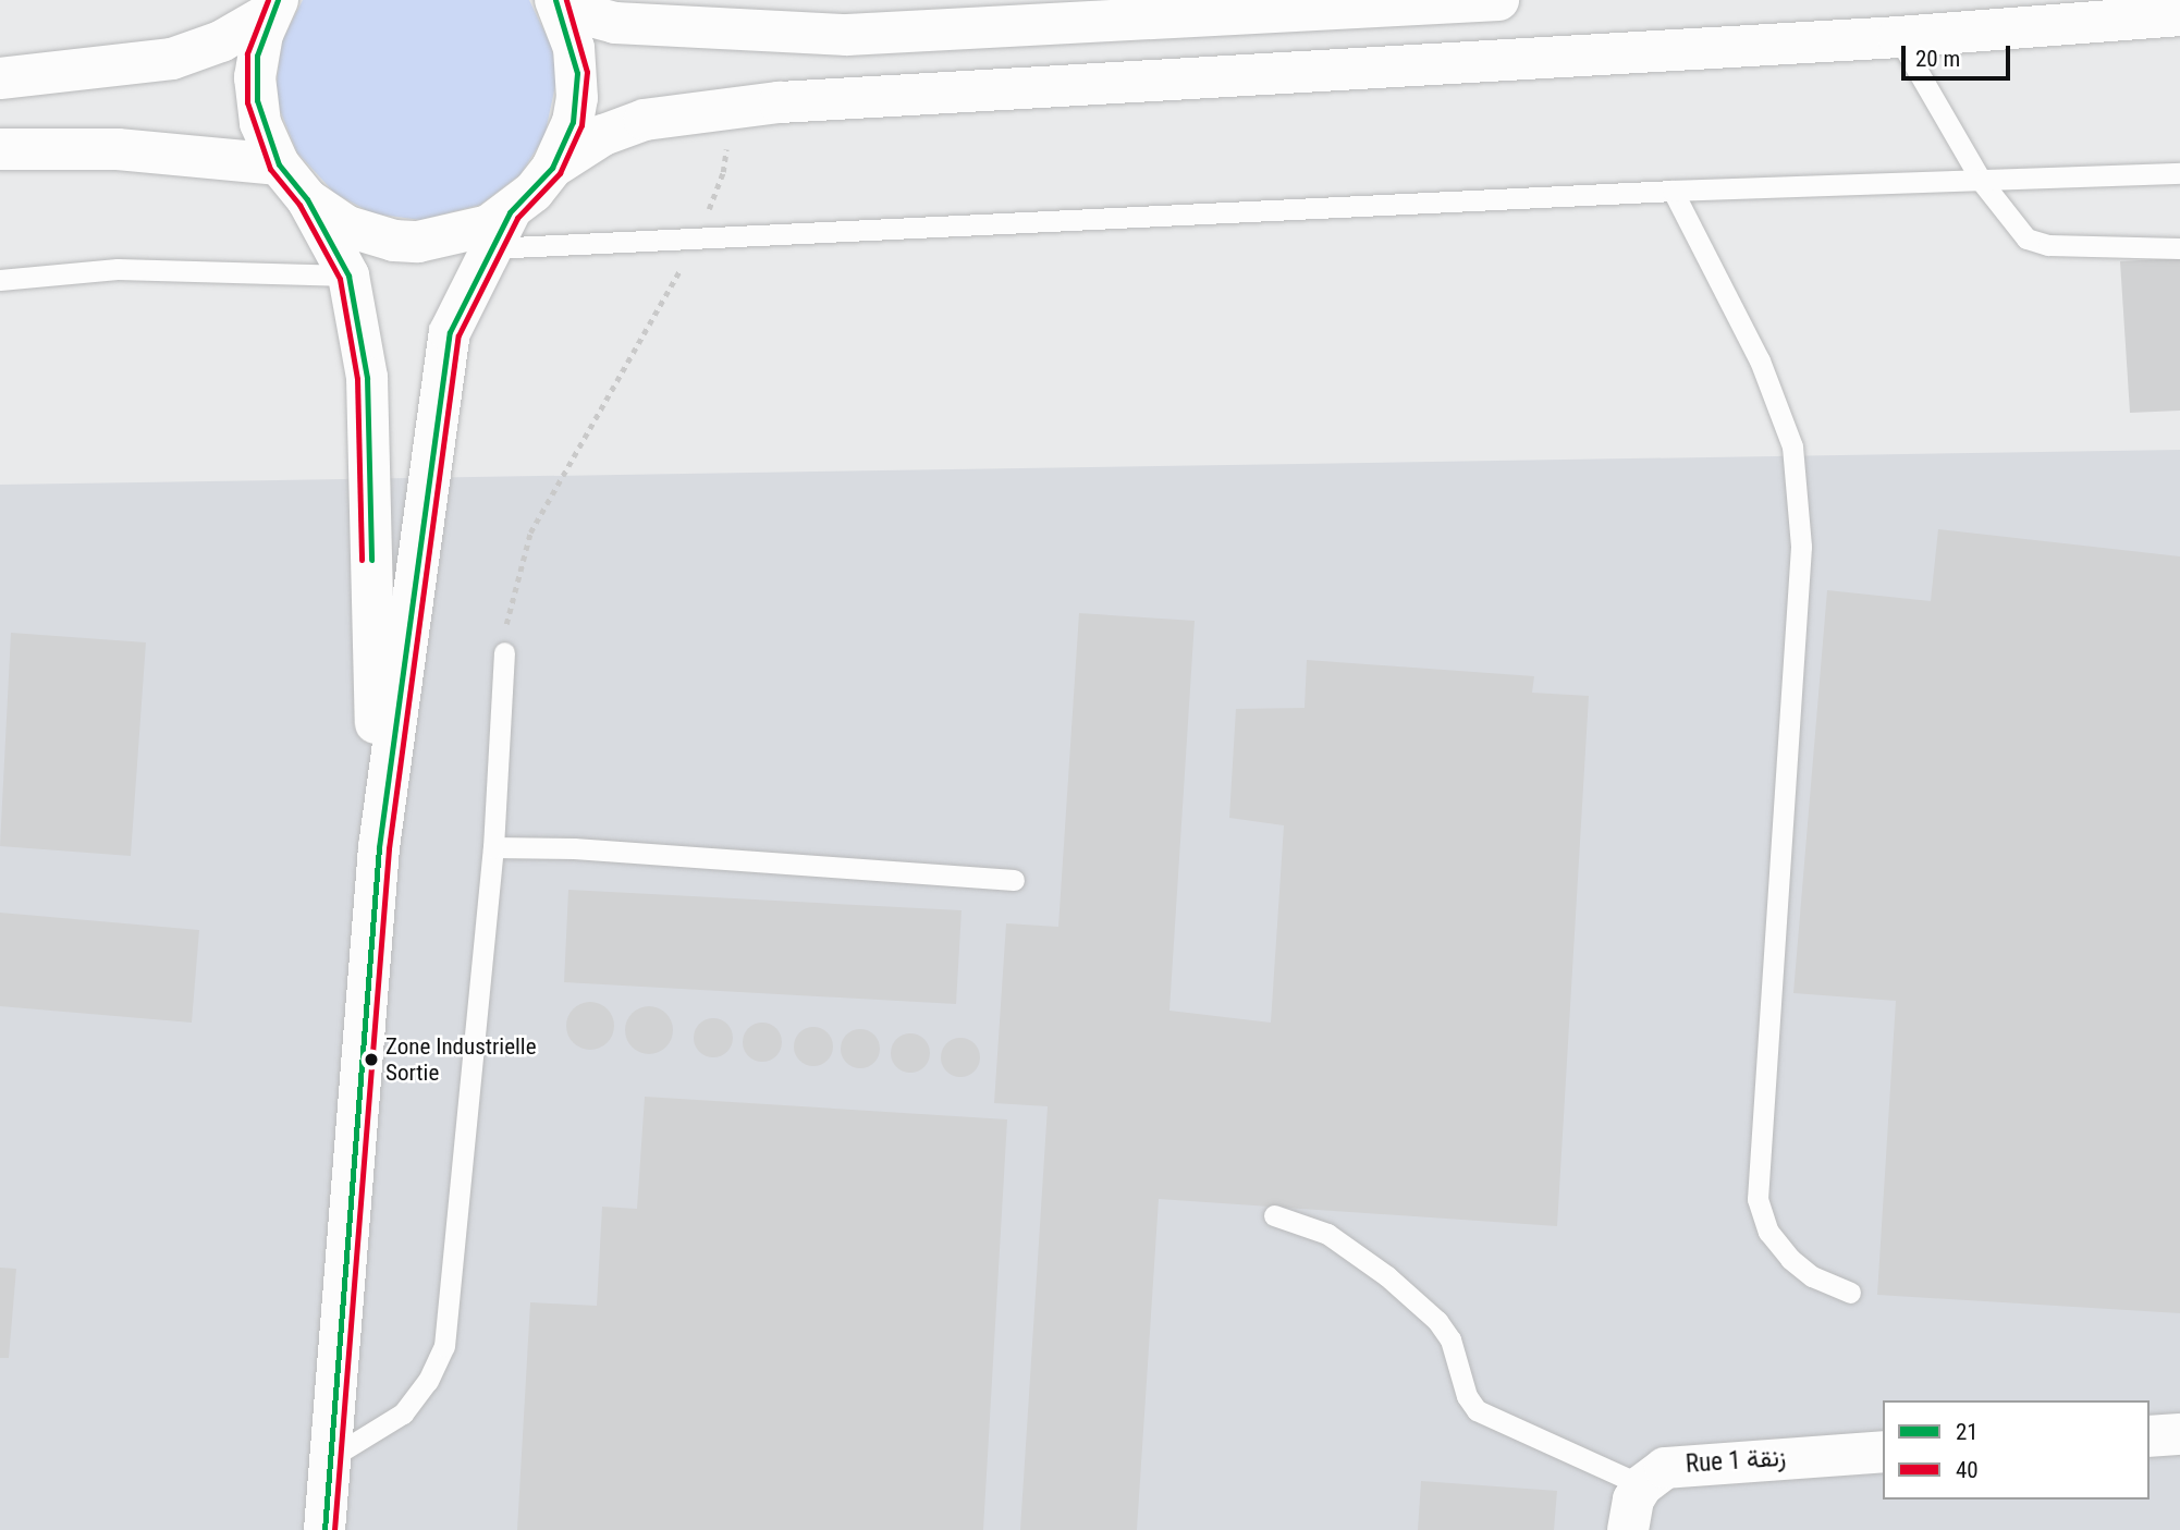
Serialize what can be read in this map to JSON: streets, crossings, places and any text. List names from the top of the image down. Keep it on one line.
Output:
{"streets":{"main road":["Rue 1 زنقة"]},"places":["Zone Industrielle Sortie"],"lines":["transit line 21","transit line 40"],"legend":["21","40"],"scale_bar":"20 m"}
